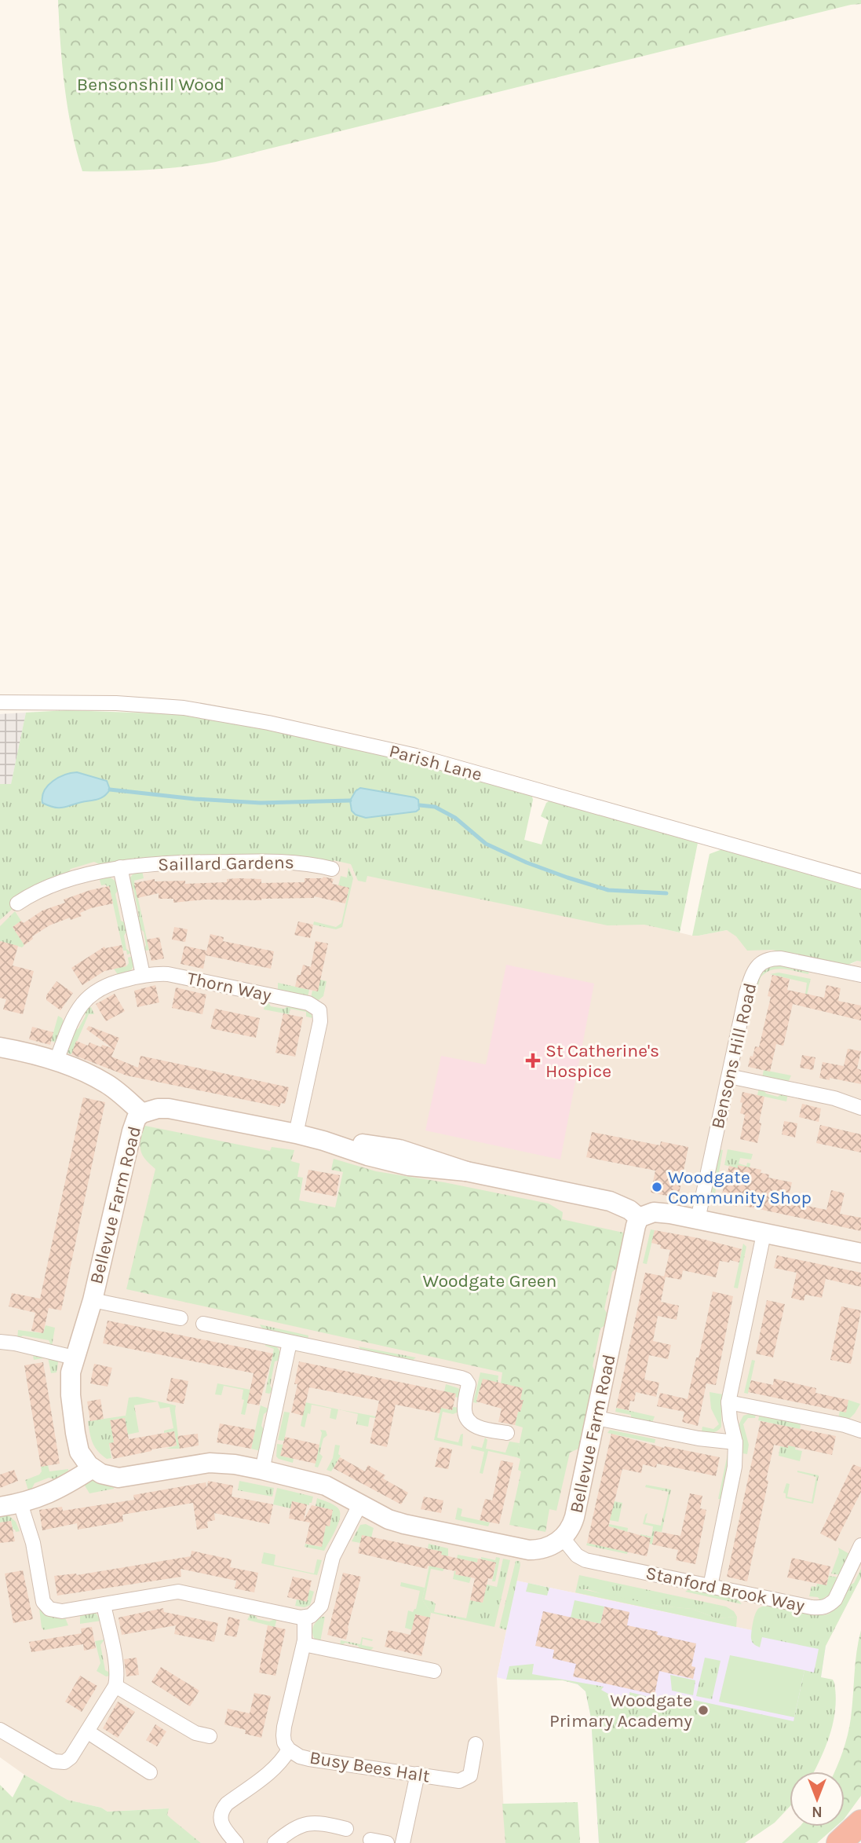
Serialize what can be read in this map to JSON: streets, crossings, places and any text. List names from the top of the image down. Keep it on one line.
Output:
{"streets":{"street":["Parish Lane","Saillard Gardens","Thorn Way","Bensons Hill Road","Bellevue Farm Road","Stanford Brook Way","Busy Bees Halt"]},"crossings":[["Bellevue Farm Road","Stanford Brook Way"]],"parks":["Bensonshill Wood","Woodgate Green"],"places":{"health":["St Catherine's Hospice"],"other":["Woodgate Community Shop","Woodgate Primary Academy"]},"north":"bottom"}
